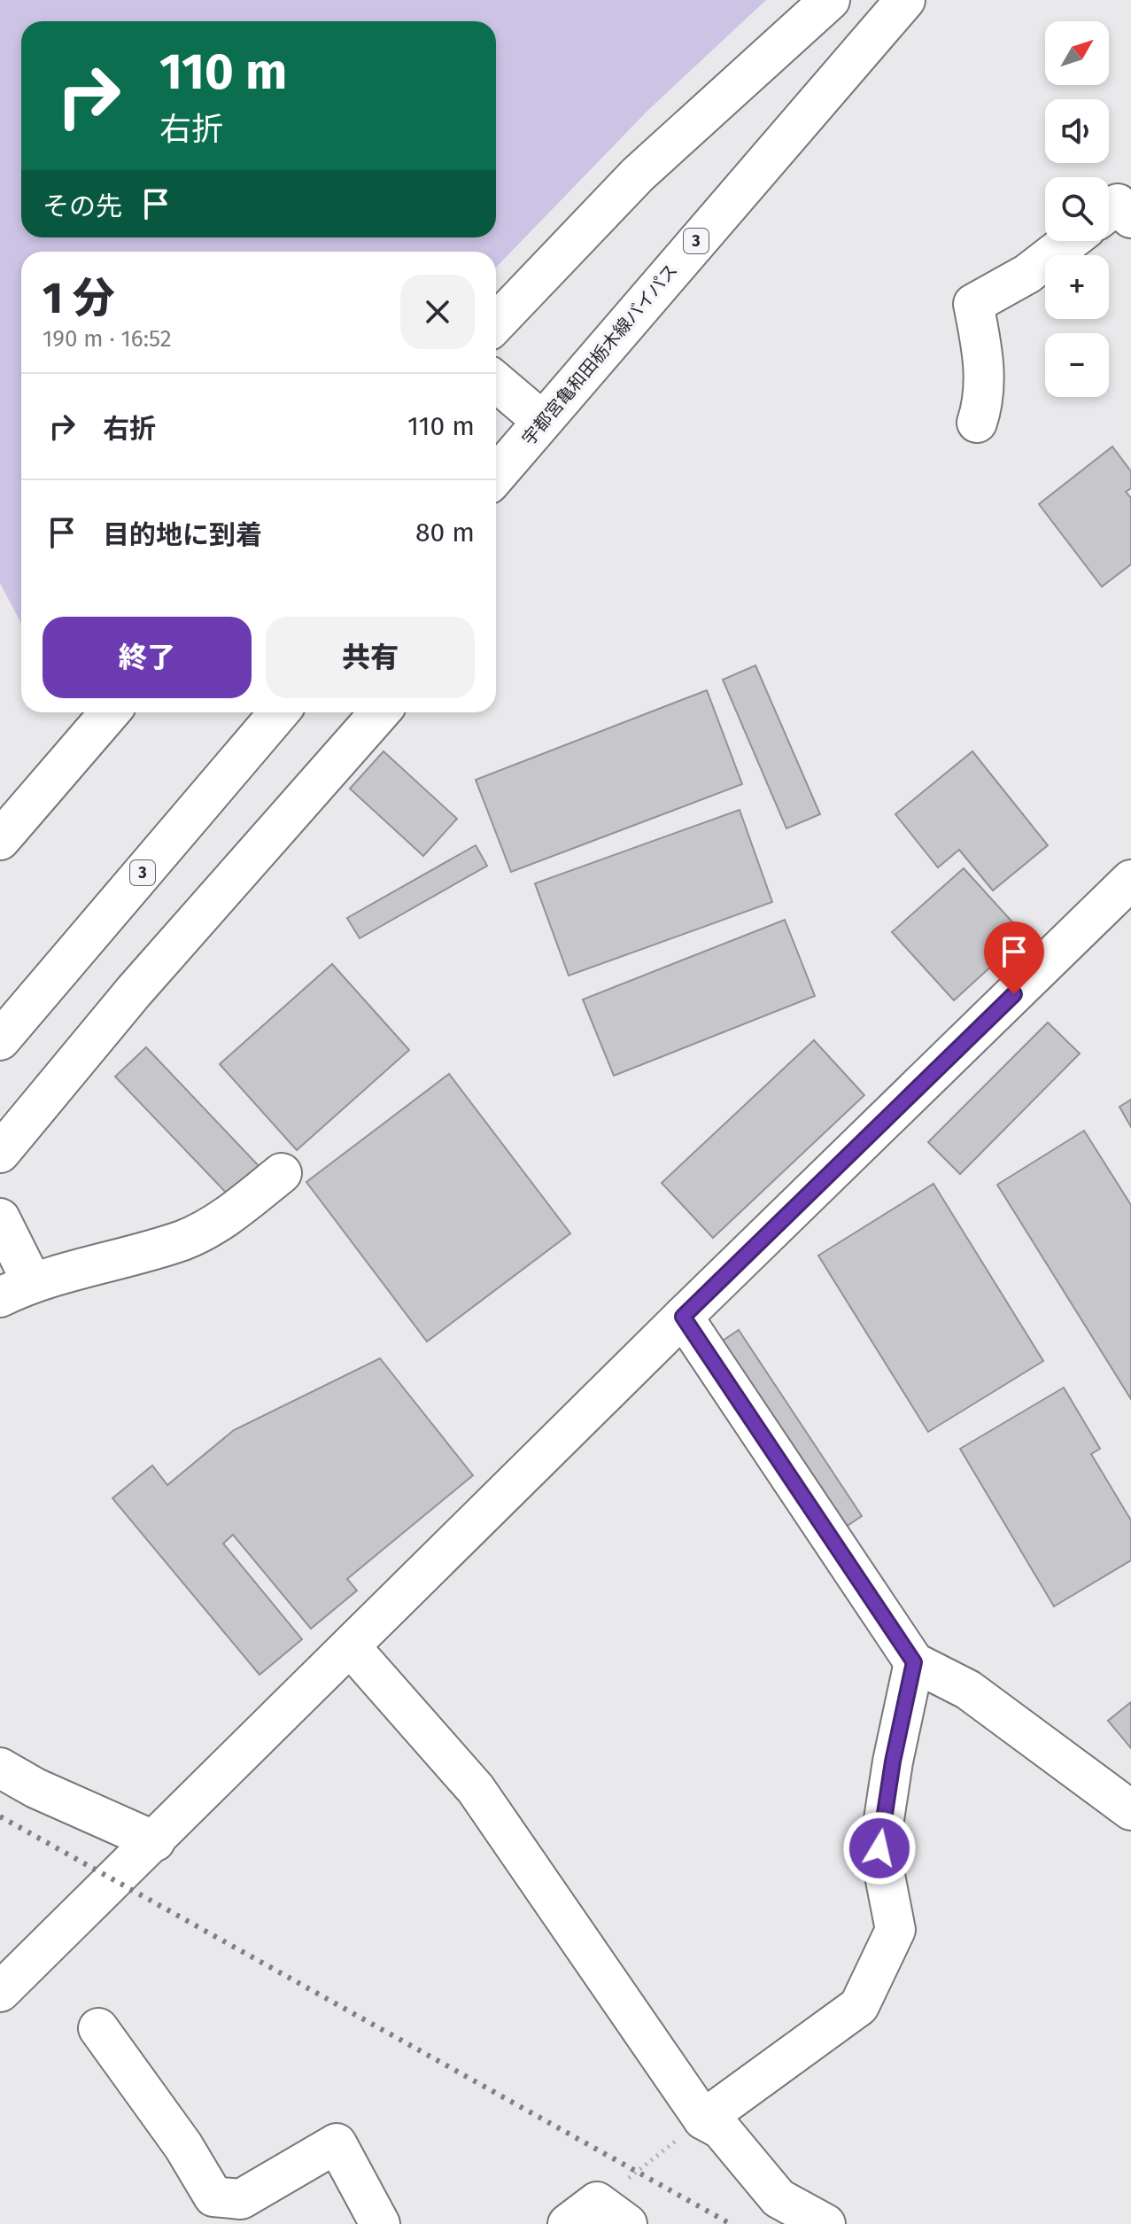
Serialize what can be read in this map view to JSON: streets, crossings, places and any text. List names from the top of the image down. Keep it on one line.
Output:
{"streets":{"street":["3","宇都宮亀和田栃木線バイパス"]},"north":"top right","page":{"map_buttons":["+","−"],"turn":["110 m","右折"],"then":"その先","heading":["1 分","190 m · 16:52"],"list":[{"name":"右折","value":"110 m"},{"name":"目的地に到着","value":"80 m"}],"buttons":["終了","共有"]}}
